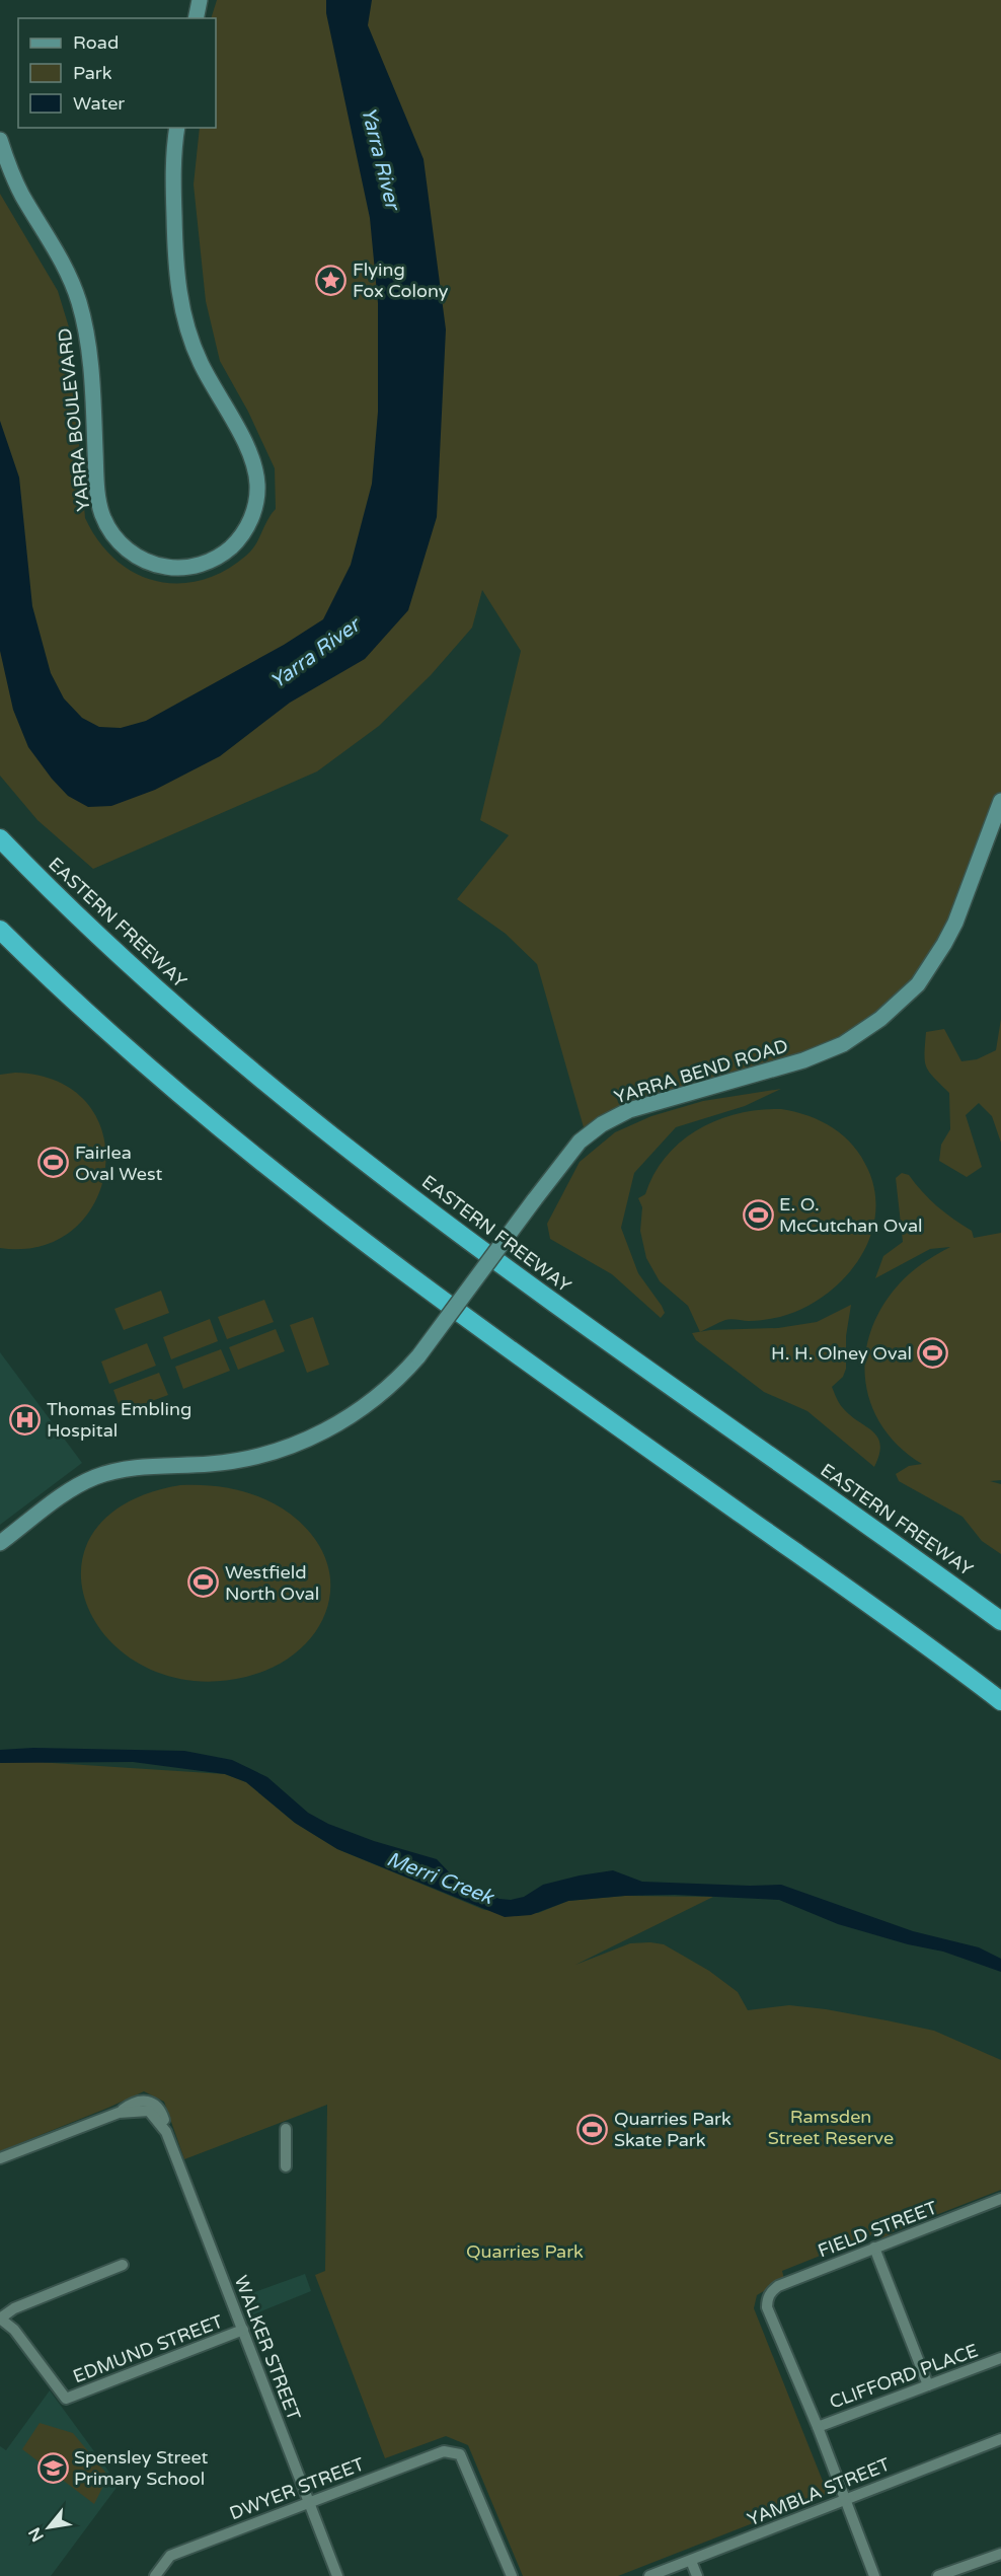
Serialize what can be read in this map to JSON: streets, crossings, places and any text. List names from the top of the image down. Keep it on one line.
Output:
{"streets":{"highway":["EASTERN FREEWAY"],"street":["YARRA BOULEVARD","YARRA BEND ROAD","FIELD STREET","WALKER STREET","EDMUND STREET","CLIFFORD PLACE","DWYER STREET","YAMBLA STREET"]},"crossings":[["FIELD STREET","CLIFFORD PLACE"],["WALKER STREET","EDMUND STREET"],["WALKER STREET","DWYER STREET"]],"water":["Yarra River","Merri Creek"],"parks":["Ramsden Street Reserve","Quarries Park"],"places":{"place":["Flying Fox Colony"],"sports":["Fairlea Oval West","E. O. McCutchan Oval","H. H. Olney Oval","Westfield North Oval","Quarries Park Skate Park"],"hospital":["Thomas Embling Hospital"],"school or university":["Spensley Street Primary School"]},"legend":["Road","Park","Water"],"north":"bottom left"}
